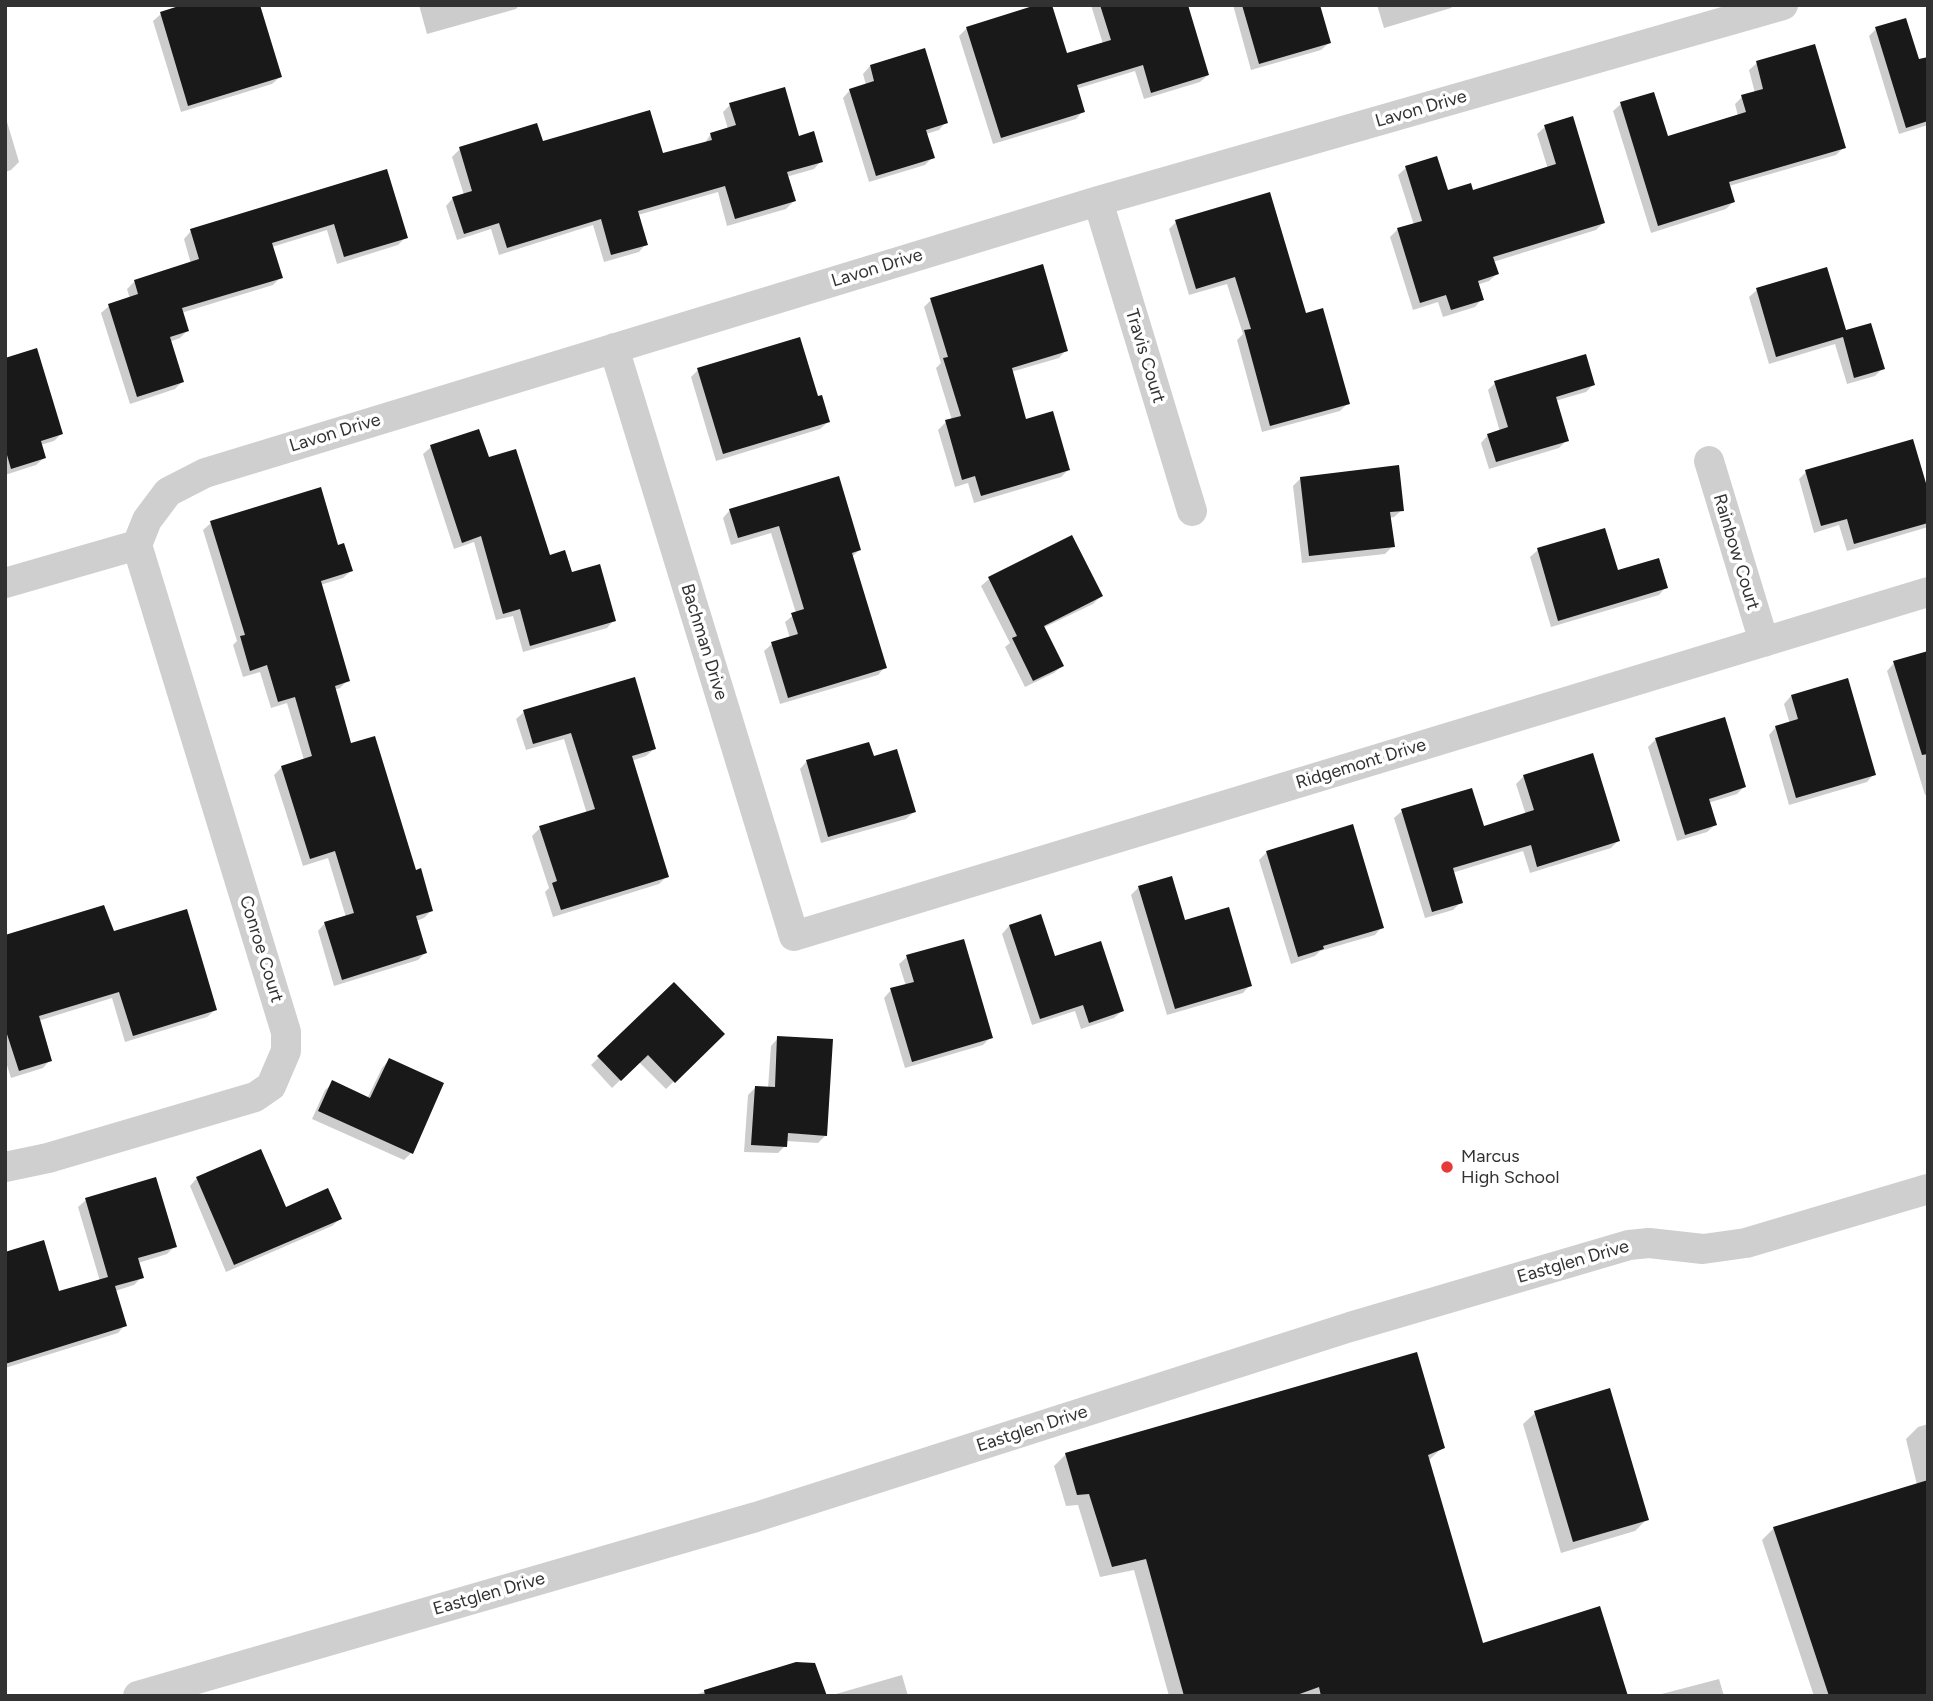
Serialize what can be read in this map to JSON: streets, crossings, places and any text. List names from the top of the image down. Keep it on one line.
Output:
{"streets":{"street":["Lavon Drive","Travis Court","Rainbow Court","Bachman Drive","Ridgemont Drive","Conroe Court","Eastglen Drive"]},"crossings":[["Lavon Drive","Travis Court"],["Lavon Drive","Bachman Drive"],["Lavon Drive","Conroe Court"],["Rainbow Court","Ridgemont Drive"],["Bachman Drive","Ridgemont Drive"]],"places":["Marcus High School"]}
